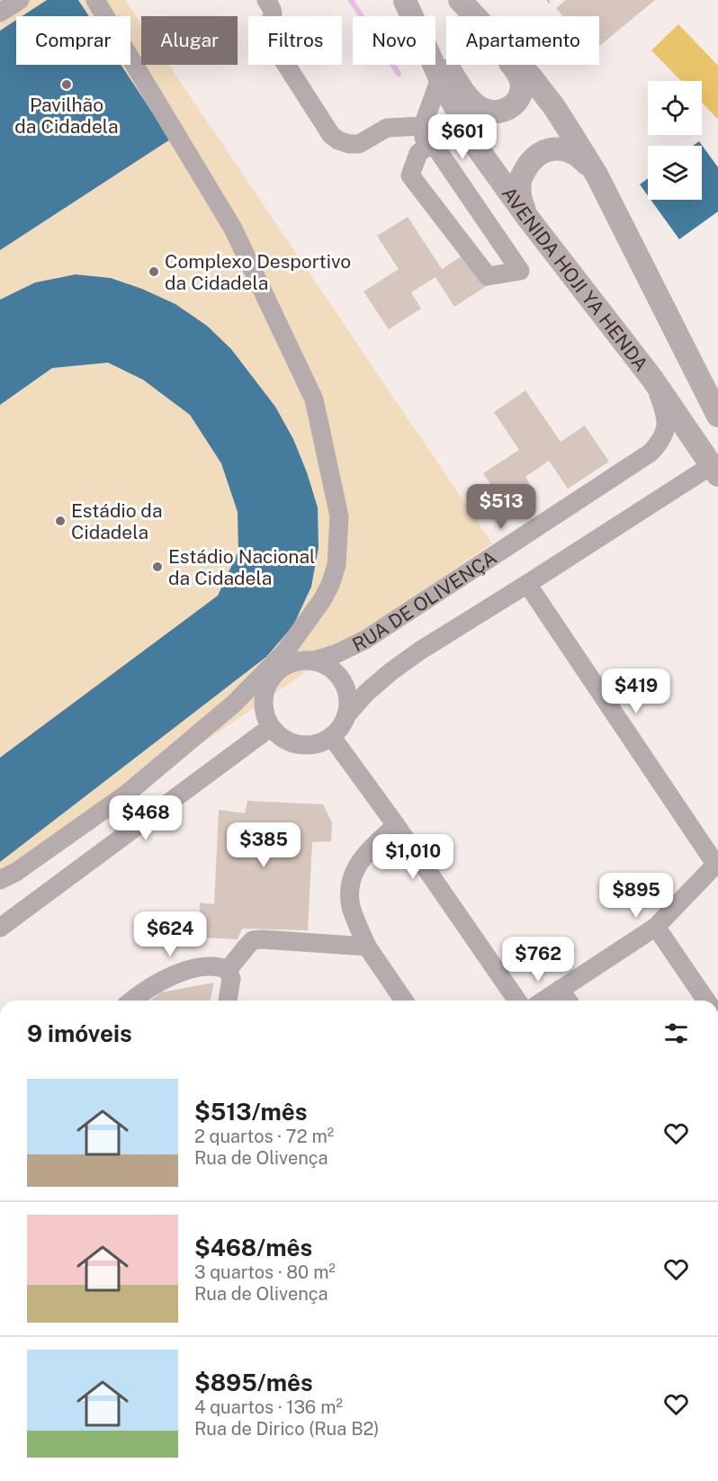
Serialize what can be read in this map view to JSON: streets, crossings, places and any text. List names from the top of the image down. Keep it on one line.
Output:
{"streets":{"main road":["AVENIDA HOJI YA HENDA"],"street":["RUA DE OLIVENÇA"]},"crossings":[["AVENIDA HOJI YA HENDA","RUA DE OLIVENÇA"]],"places":["Pavilhão da Cidadela","Complexo Desportivo da Cidadela","Estádio da Cidadela","Estádio Nacional da Cidadela"],"page":{"chip":["Comprar","Alugar","Filtros","Novo","Apartamento"],"price":["$601","$513","$419","$468","$385","$1,010","$895","$624","$762"],"heading":"9 imóveis","list":[{"name":"$513/mês","note":"2 quartos · 72 m² · Rua de Olivença"},{"name":"$468/mês","note":"3 quartos · 80 m² · Rua de Olivença"},{"name":"$895/mês","note":"4 quartos · 136 m² · Rua de Dirico (Rua B2)"}]}}
